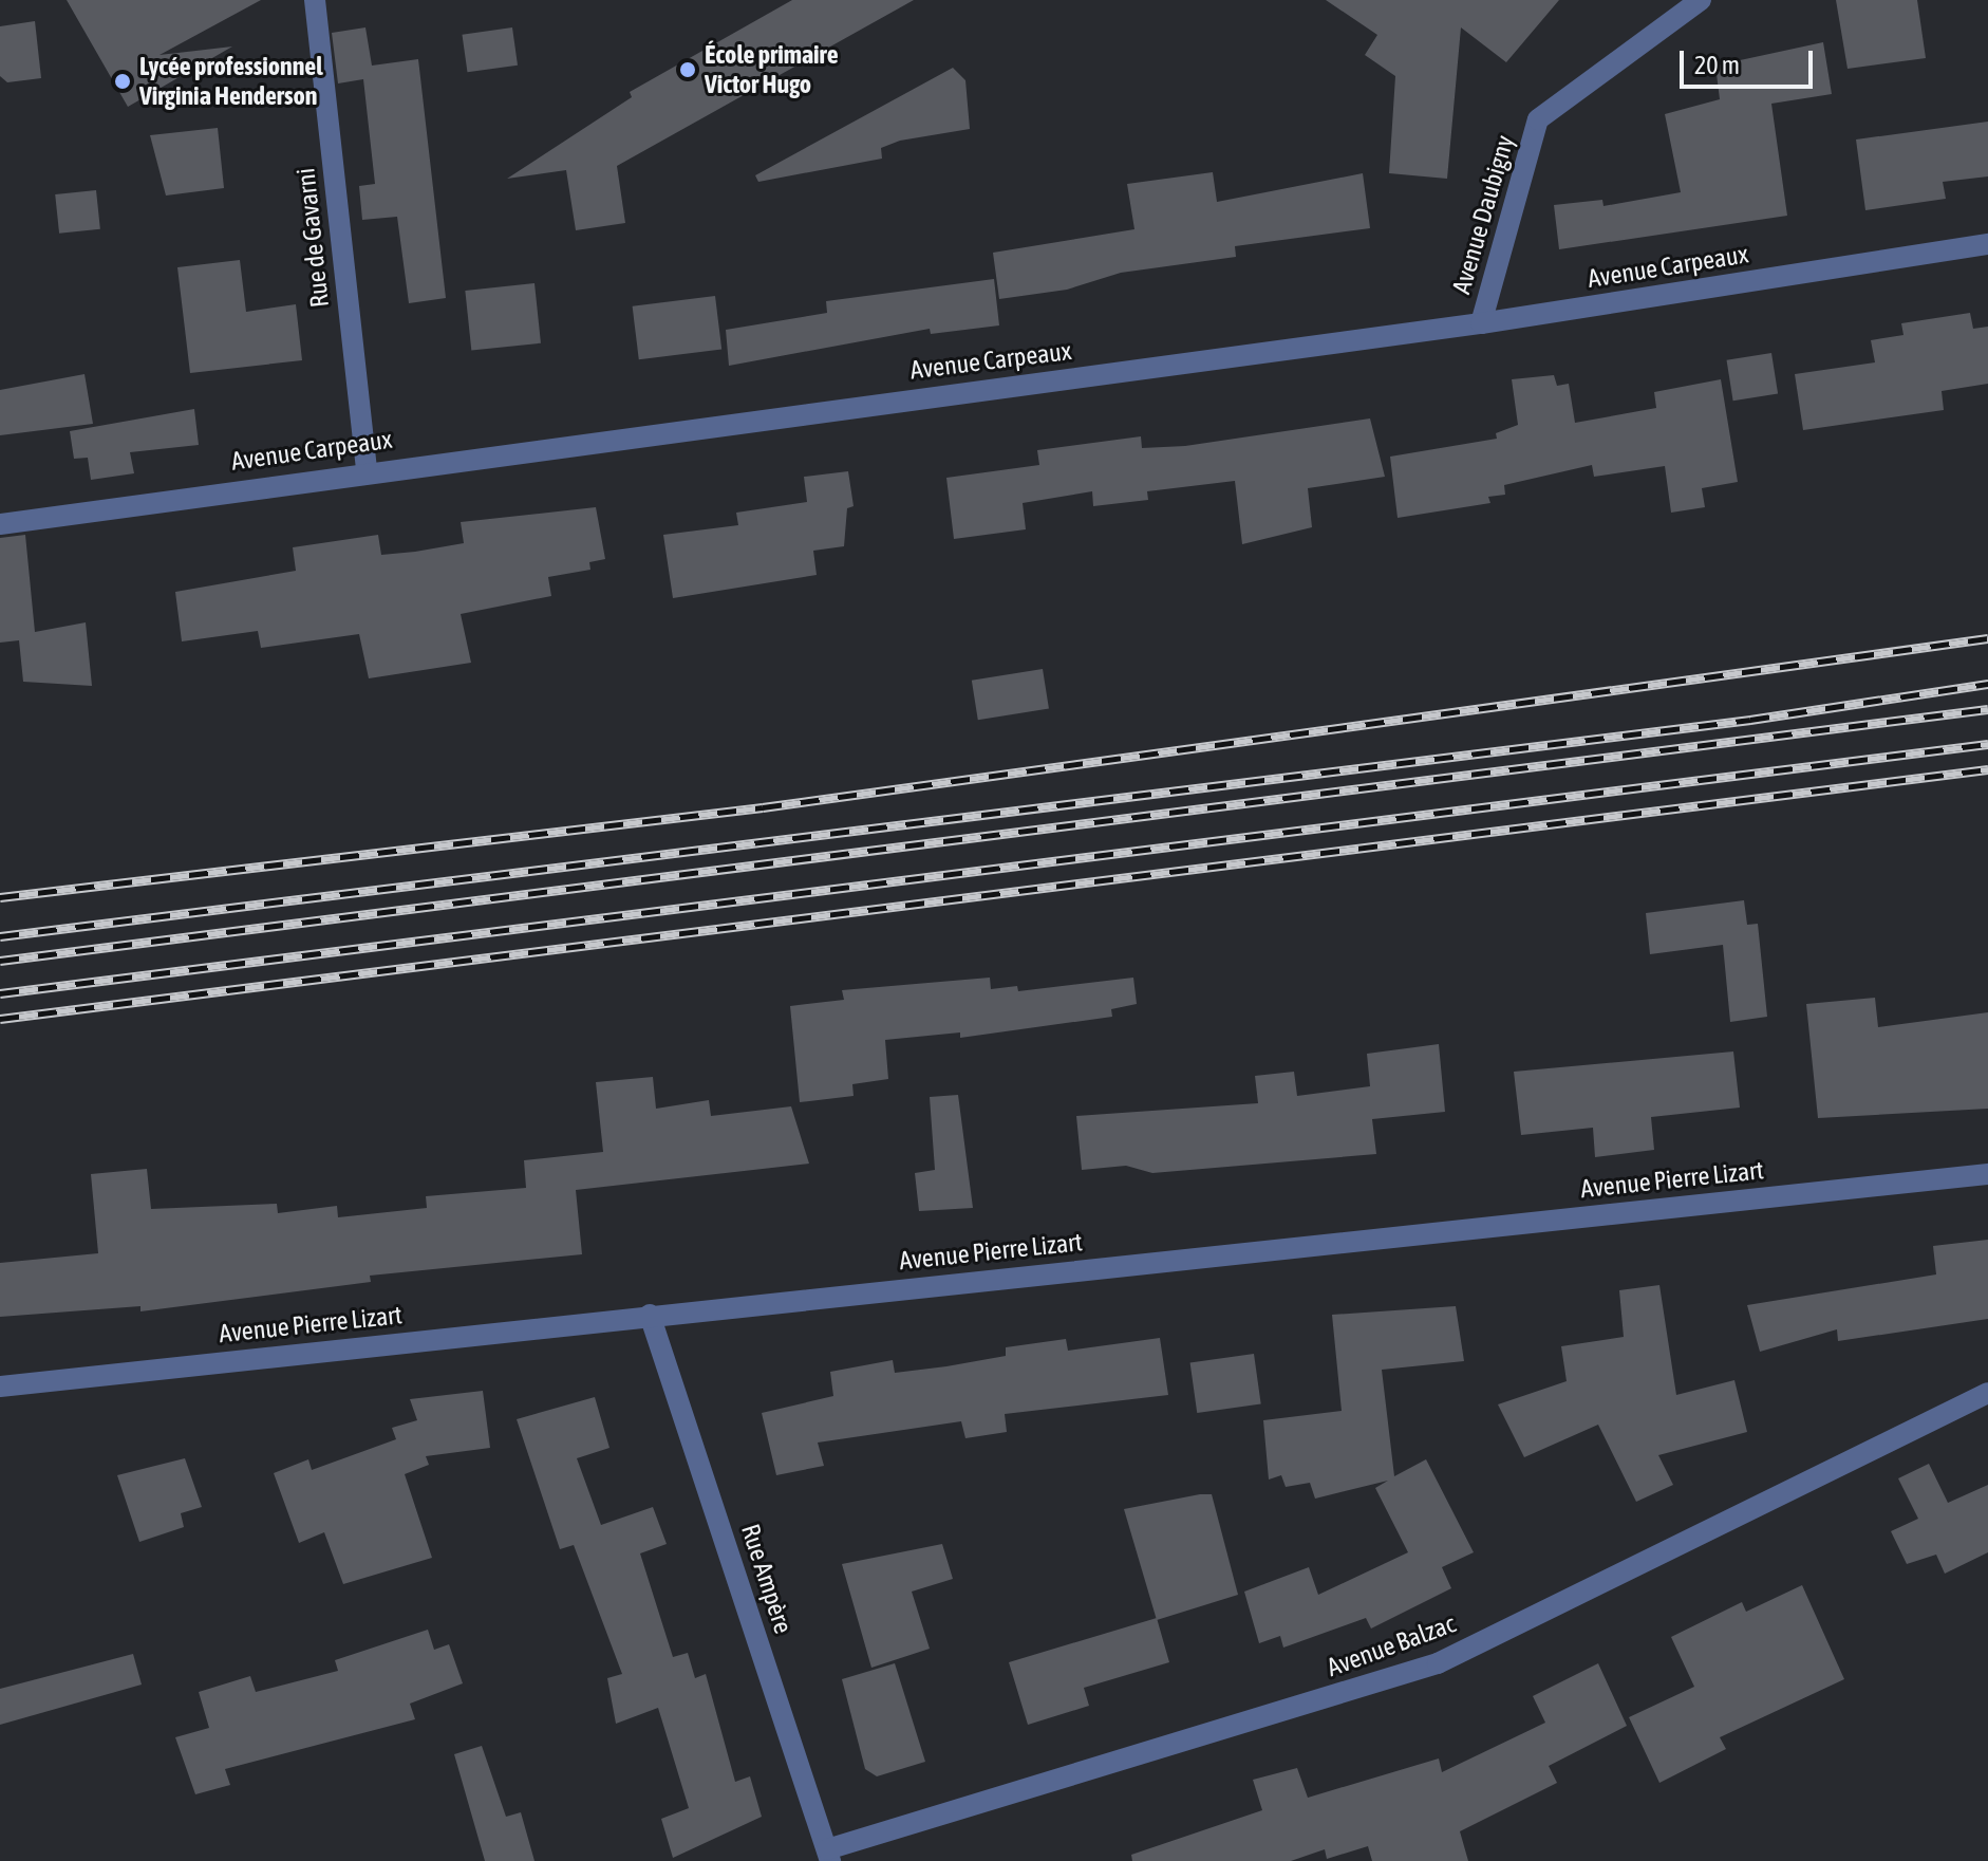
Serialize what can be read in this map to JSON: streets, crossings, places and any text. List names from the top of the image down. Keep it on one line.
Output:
{"streets":{"street":["Avenue Daubigny","Rue de Gavarni","Avenue Carpeaux","Avenue Pierre Lizart","Rue Ampère","Avenue Balzac"]},"crossings":[["Avenue Daubigny","Avenue Carpeaux"],["Rue de Gavarni","Avenue Carpeaux"],["Avenue Pierre Lizart","Rue Ampère"],["Rue Ampère","Avenue Balzac"]],"places":["École primaire Victor Hugo","Lycée professionnel Virginia Henderson"],"scale_bar":"20 m"}
